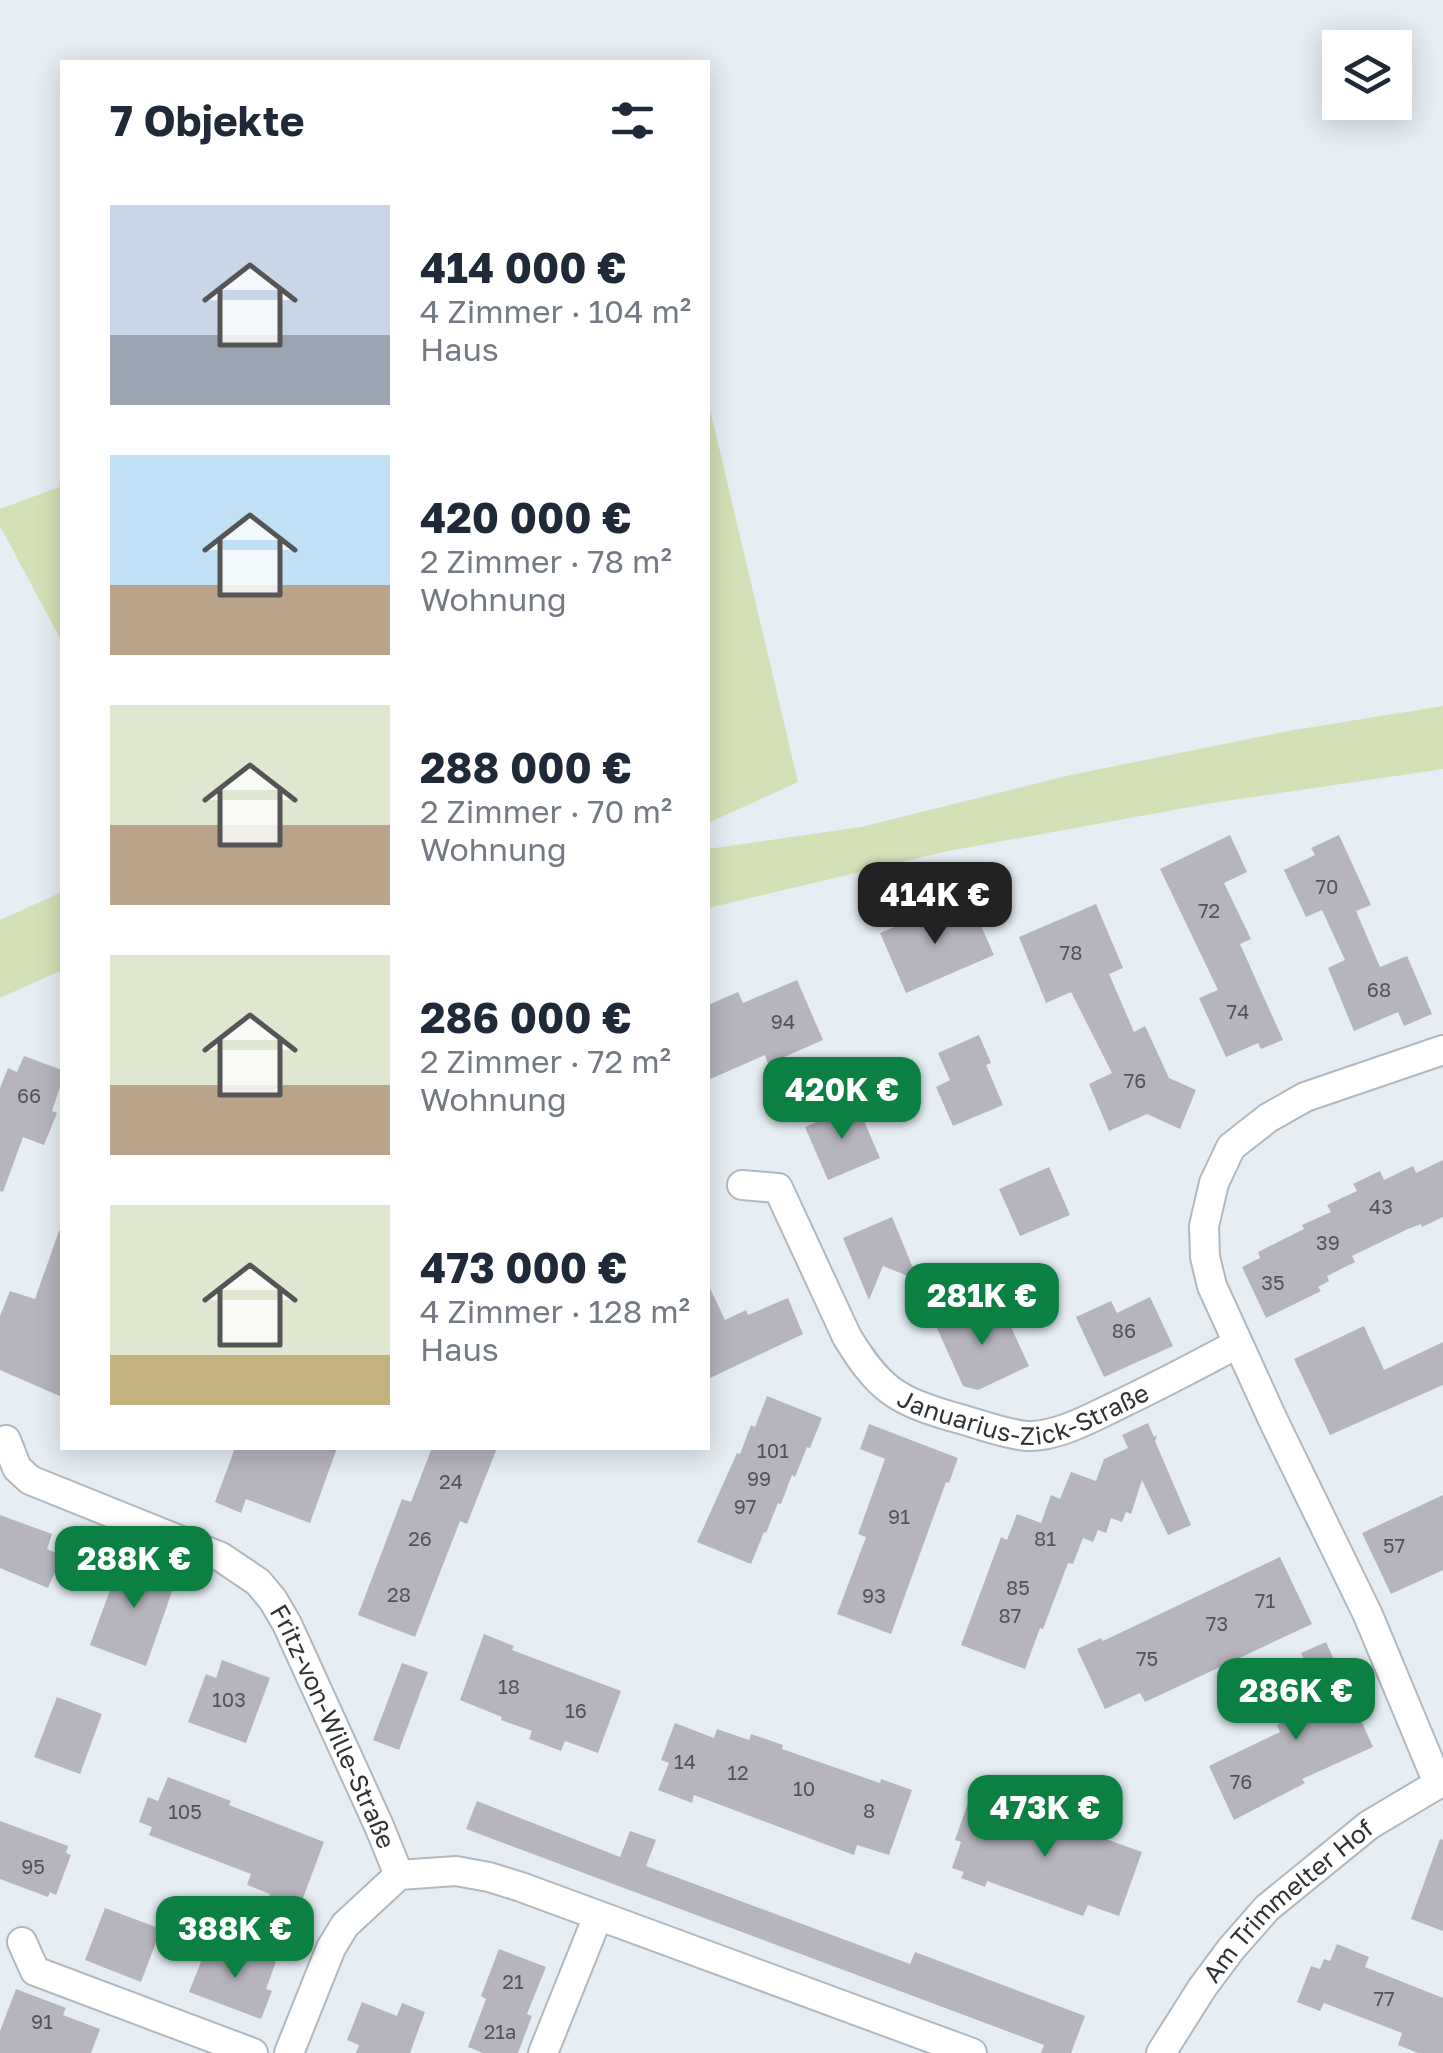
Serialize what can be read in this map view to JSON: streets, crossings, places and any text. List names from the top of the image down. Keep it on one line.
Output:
{"streets":{"street":["Januarius-Zick-Straße","Fritz-von-Wille-Straße","Am Trimmelter Hof"]},"house_numbers":["70","72","78","68","74","94","76","66","43","39","35","86","101","99","24","97","91","26","81","57","85","28","93","71","87","73","75","18","103","16","14","12","76","10","8","105","95","21","77","91","21a"],"page":{"heading":"7 Objekte","list":[{"name":"414 000 €","note":"4 Zimmer · 104 m² · Haus"},{"name":"420 000 €","note":"2 Zimmer · 78 m² · Wohnung"},{"name":"288 000 €","note":"2 Zimmer · 70 m² · Wohnung"},{"name":"286 000 €","note":"2 Zimmer · 72 m² · Wohnung"},{"name":"473 000 €","note":"4 Zimmer · 128 m² · Haus"}],"price":["414K €","420K €","281K €","288K €","286K €","473K €","388K €"]}}
